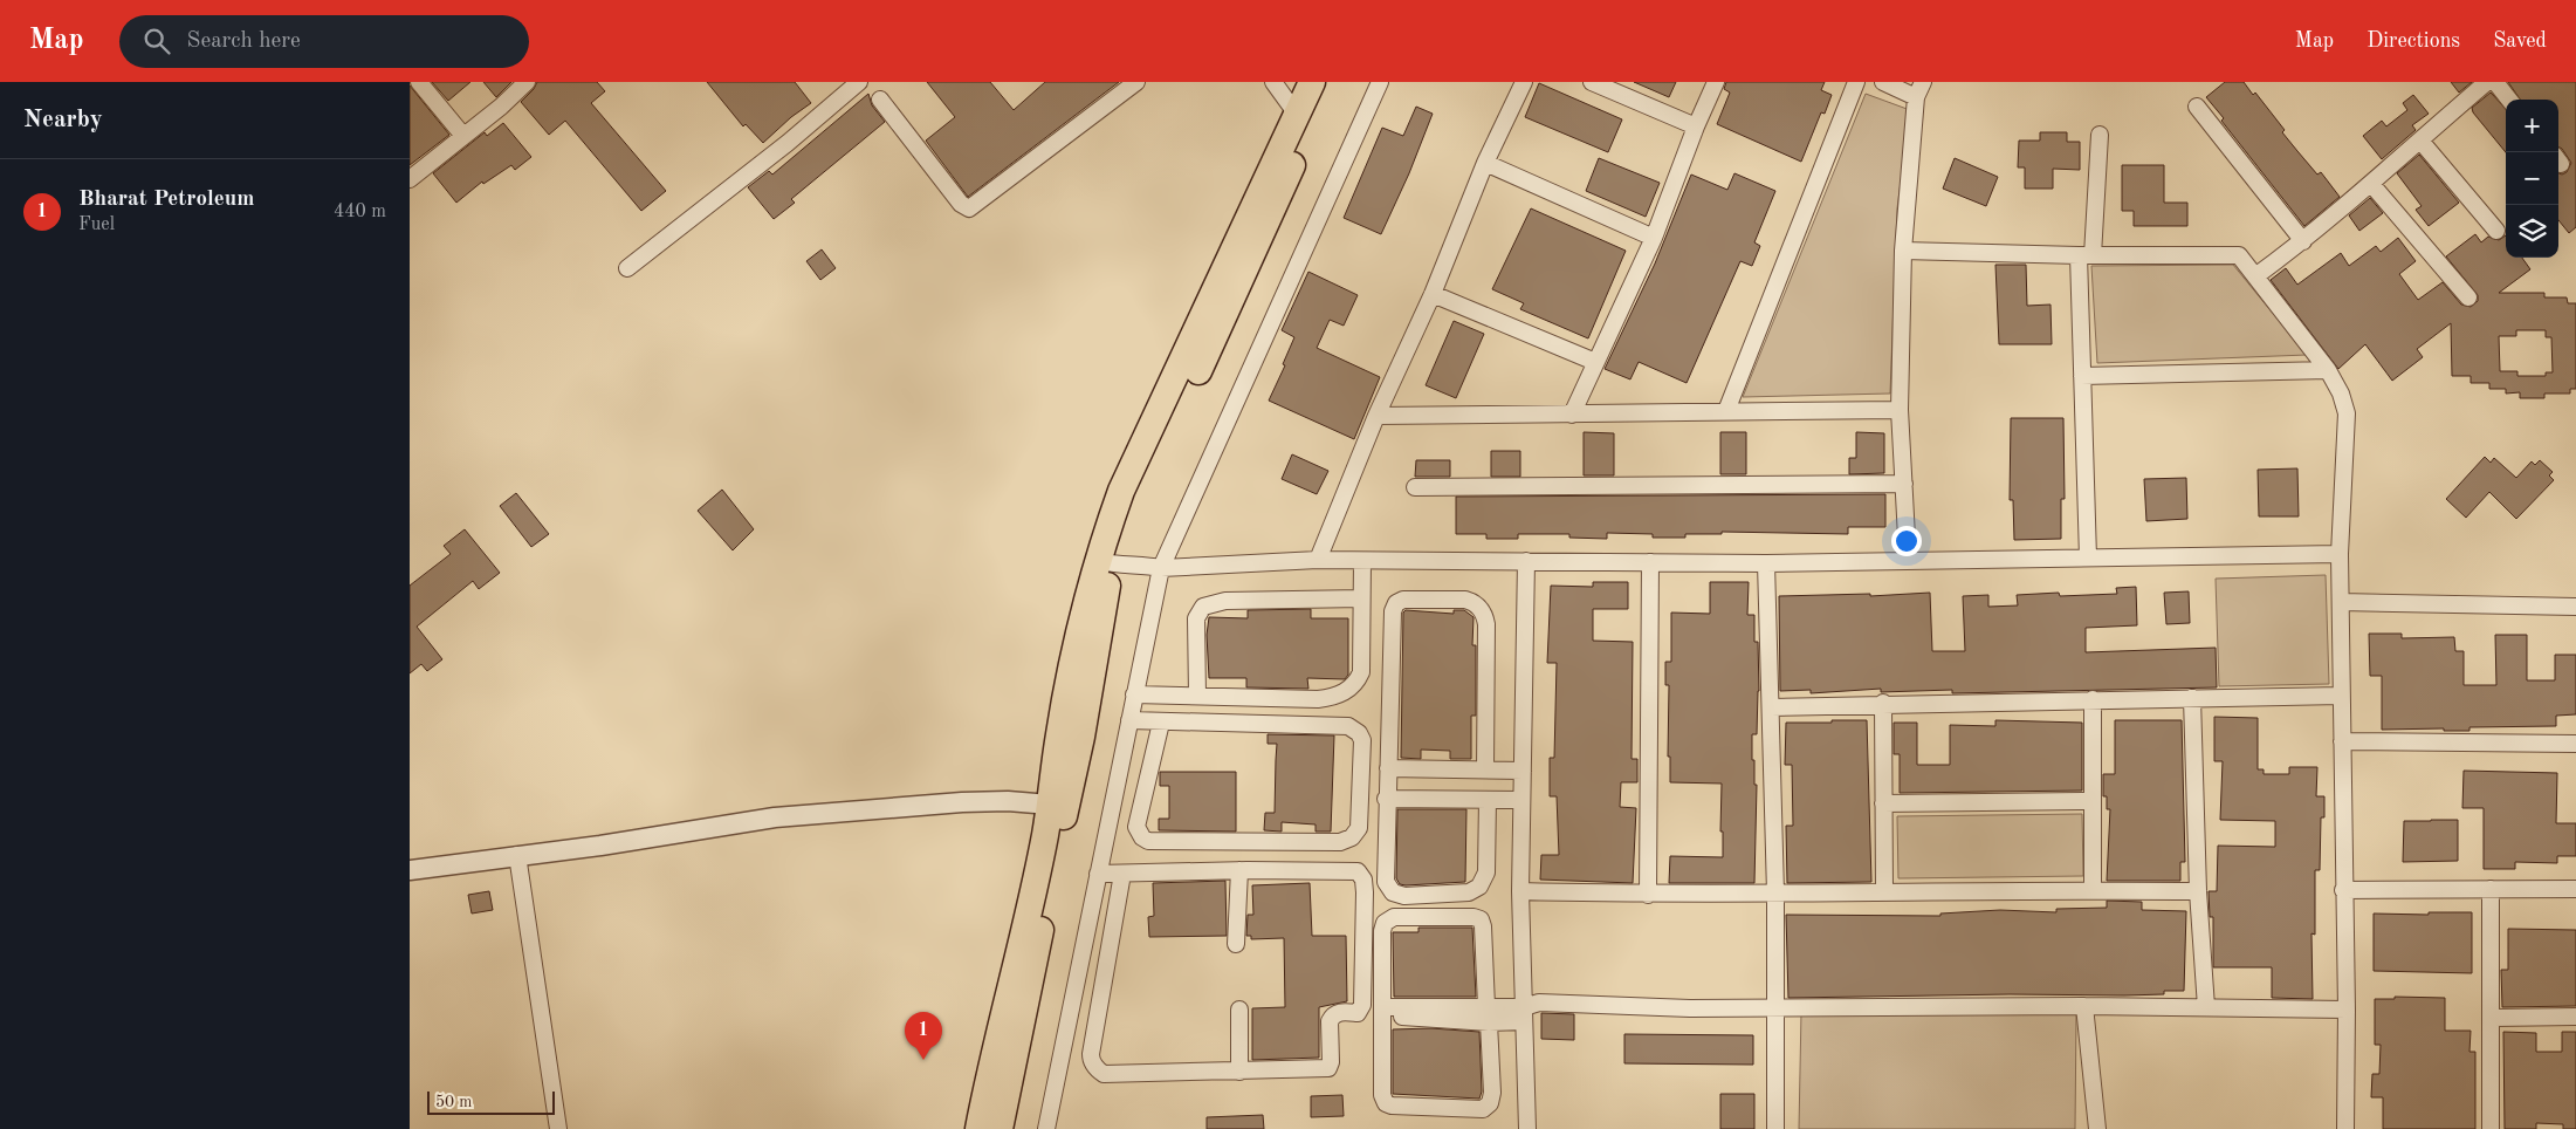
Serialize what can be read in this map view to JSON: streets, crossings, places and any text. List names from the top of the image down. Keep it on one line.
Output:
{"scale_bar":"50 m","page":{"header":"Map","search":"Search here","nav":["Map","Directions","Saved"],"heading":"Nearby","map_buttons":["+","−"],"list":[{"mark":"1","name":"Bharat Petroleum","note":"Fuel","value":"440 m"}],"pins":"1","scale":"50 m"}}
